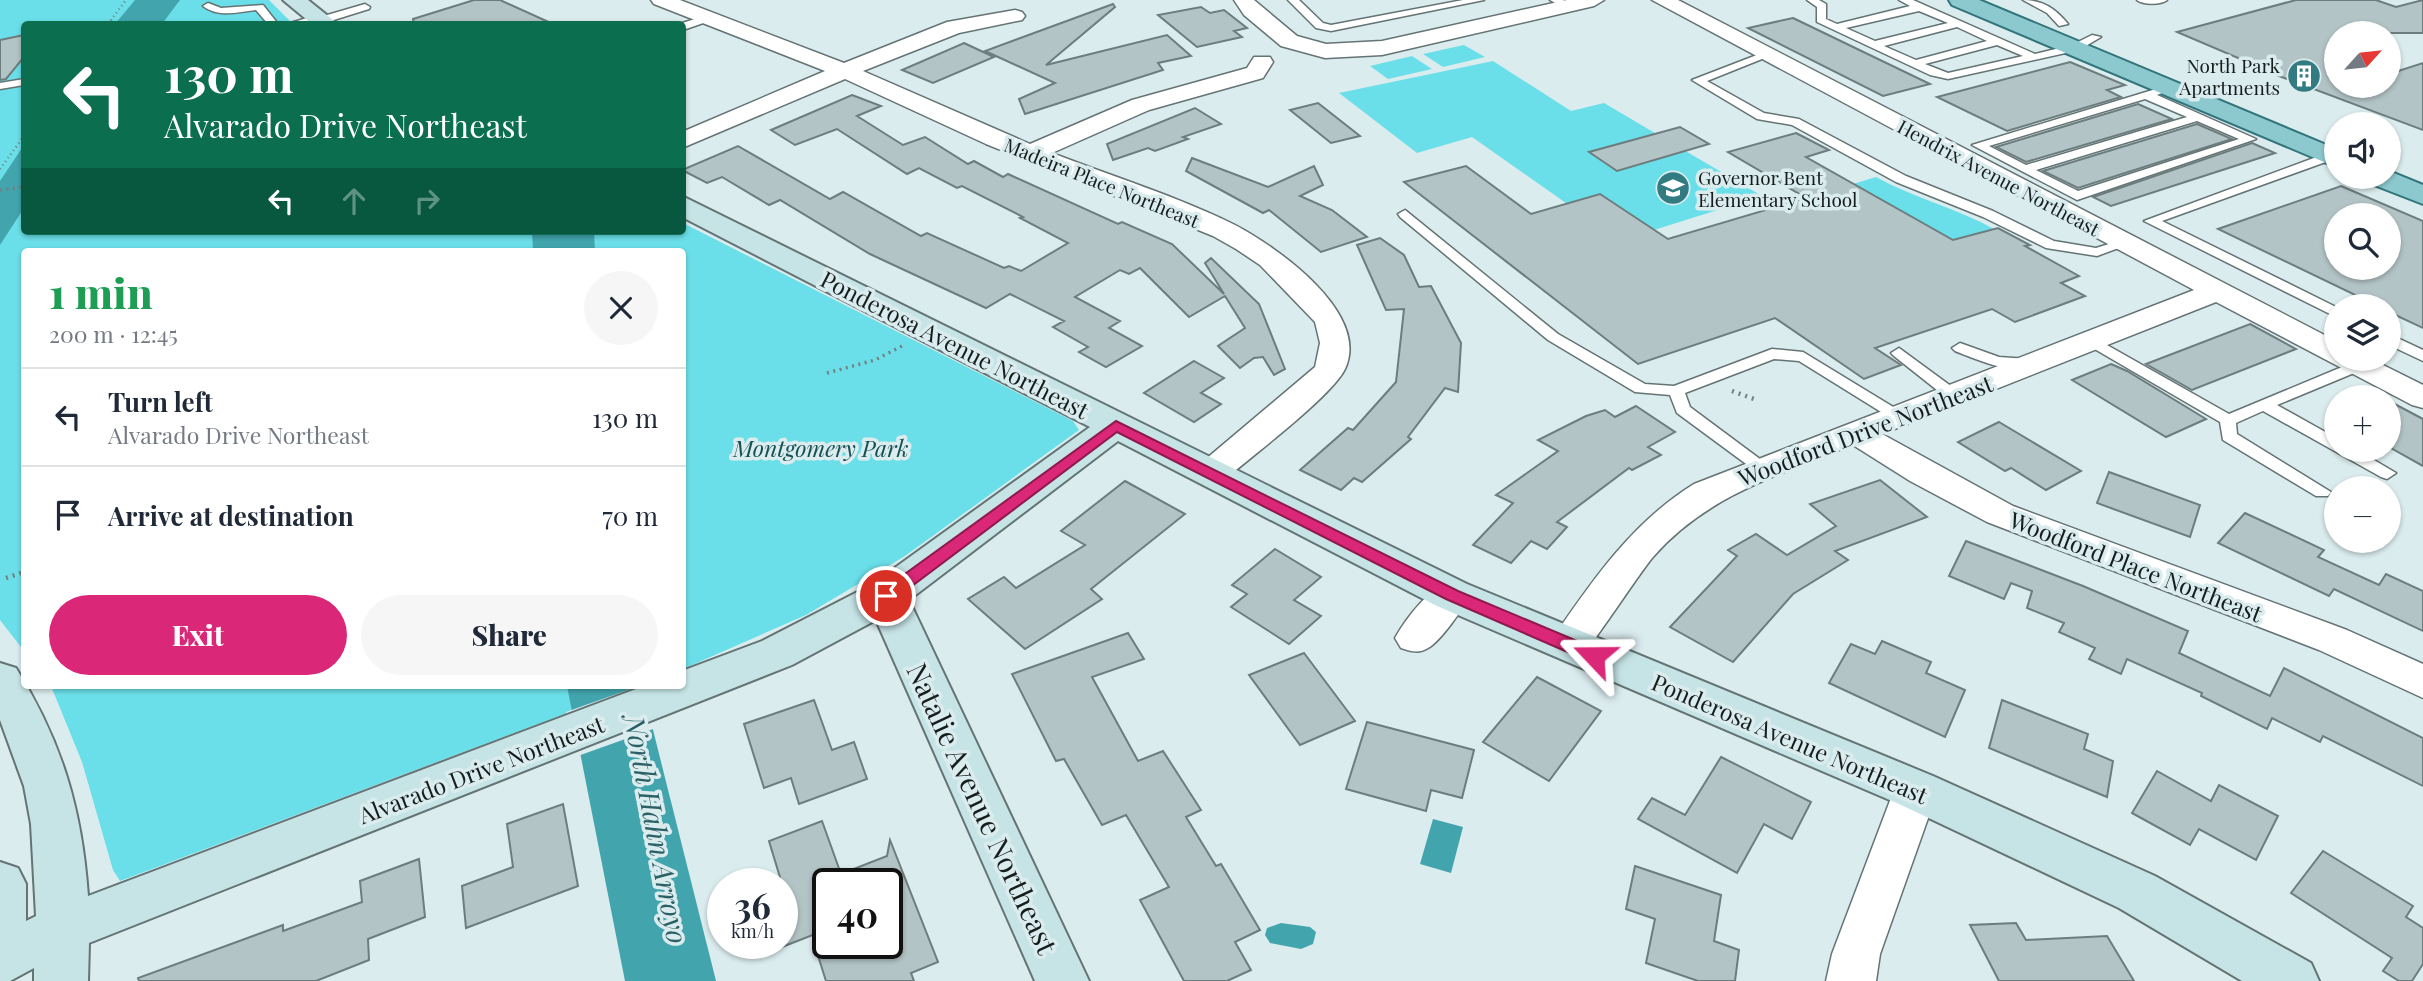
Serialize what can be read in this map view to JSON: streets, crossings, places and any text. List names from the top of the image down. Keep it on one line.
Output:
{"streets":{"street":["Hendrix Avenue Northeast","Madeira Place Northeast","Ponderosa Avenue Northeast","Woodford Drive Northeast","Woodford Place Northeast","Alvarado Drive Northeast","Natalie Avenue Northeast"]},"crossings":[["Hendrix Avenue Northeast","Woodford Drive Northeast"],["Madeira Place Northeast","Ponderosa Avenue Northeast"],["Ponderosa Avenue Northeast","Woodford Drive Northeast"],["Ponderosa Avenue Northeast","Alvarado Drive Northeast"],["Woodford Drive Northeast","Woodford Place Northeast"],["Alvarado Drive Northeast","Natalie Avenue Northeast"]],"water":["North Hahn Arroyo"],"parks":["Montgomery Park"],"places":{"building":["North Park Apartments"],"school or university":["Governor Bent Elementary School"]},"north":"top right","page":{"map_buttons":["+","−"],"turn":["130 m","Alvarado Drive Northeast"],"heading":["1 min","200 m · 12:45"],"list":[{"name":"Turn left","note":"Alvarado Drive Northeast","value":"130 m"},{"name":"Arrive at destination","value":"70 m"}],"buttons":["Exit","Share"],"speed":"36 km/h","limit":"40"}}
